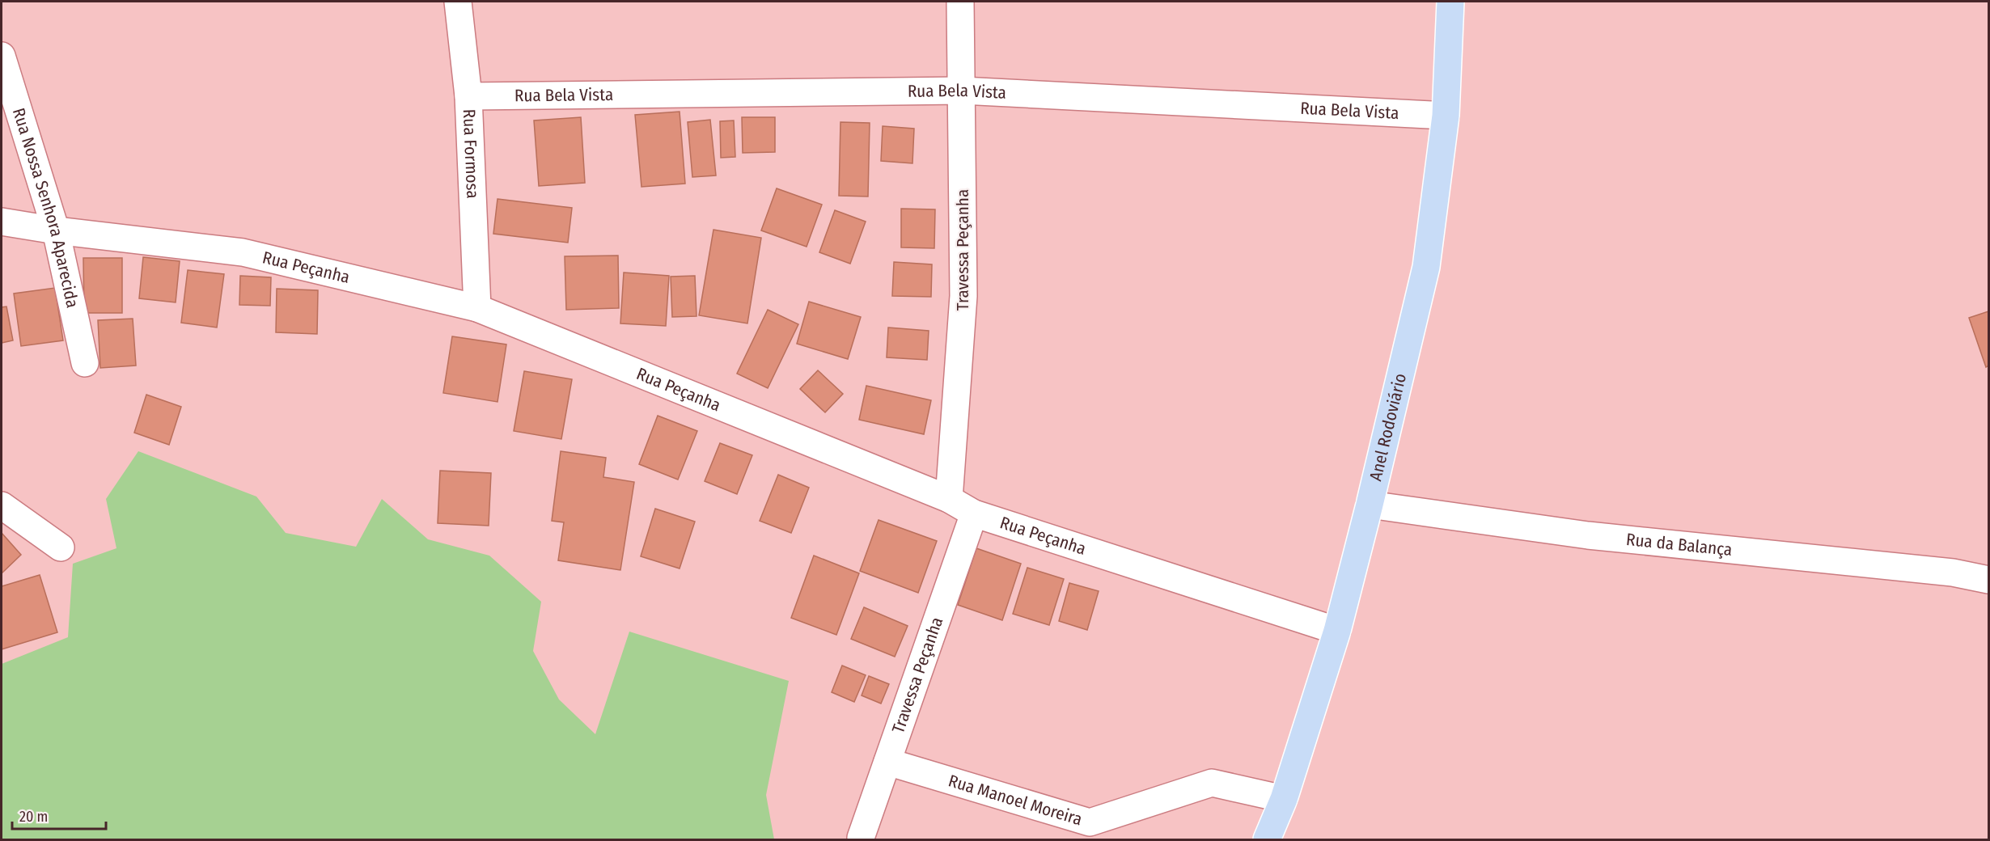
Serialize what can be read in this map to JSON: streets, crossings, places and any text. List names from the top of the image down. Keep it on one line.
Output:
{"streets":{"main road":["Anel Rodoviário"],"street":["Rua Bela Vista","Rua Formosa","Rua Nossa Senhora Aparecida","Travessa Peçanha","Rua Peçanha","Rua da Balança","Rua Manoel Moreira"]},"crossings":[["Rua Bela Vista","Rua Formosa"],["Rua Bela Vista","Travessa Peçanha"],["Rua Bela Vista","Anel Rodoviário"],["Rua Formosa","Rua Peçanha"],["Rua Nossa Senhora Aparecida","Rua Peçanha"],["Travessa Peçanha","Rua Peçanha"],["Travessa Peçanha","Rua Manoel Moreira"],["Rua Peçanha","Anel Rodoviário"],["Anel Rodoviário","Rua da Balança"],["Anel Rodoviário","Rua Manoel Moreira"]],"scale_bar":"20 m"}
